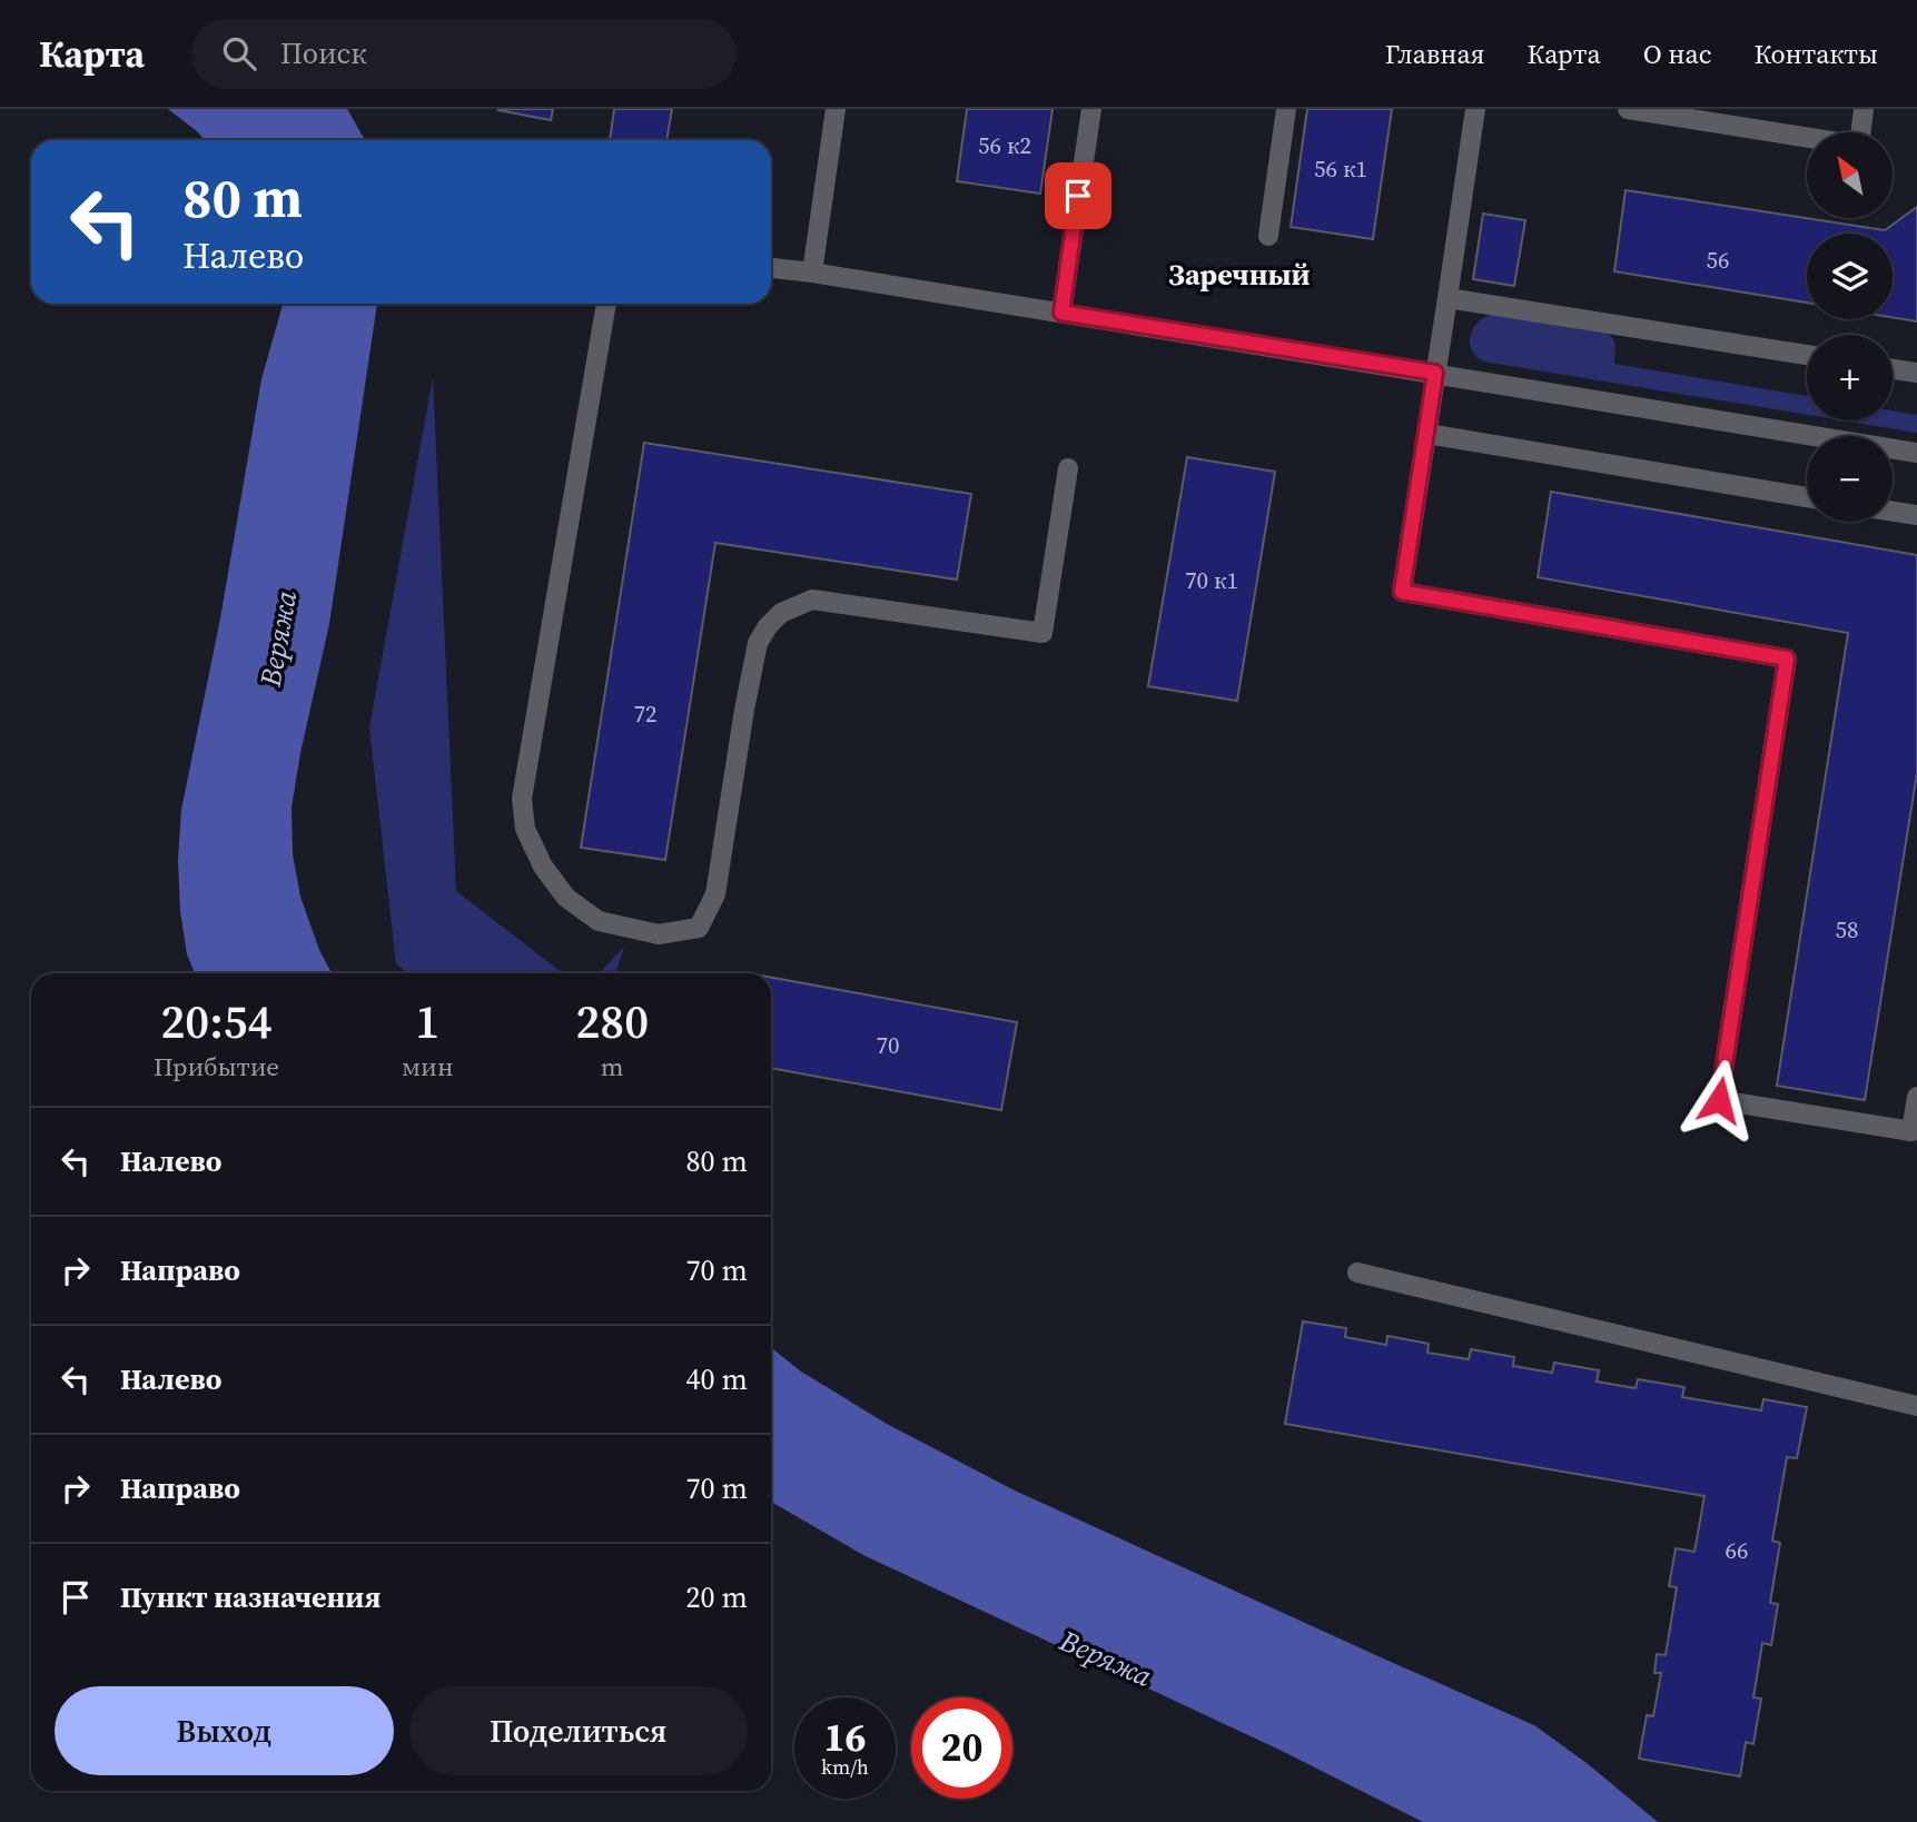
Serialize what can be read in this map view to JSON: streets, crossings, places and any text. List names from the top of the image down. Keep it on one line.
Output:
{"districts":["Заречный"],"water":["Веряжа"],"house_numbers":["56 к2","56 к1","56","70 к1","72","58","70","66"],"north":"top left","page":{"header":"Карта","search":"Поиск","nav":["Главная","Карта","О нас","Контакты"],"map_buttons":["+","−"],"turn":["80 m","Налево"],"eta":["20:54","Прибытие","1","мин","280","m"],"list":[{"name":"Налево","value":"80 m"},{"name":"Направо","value":"70 m"},{"name":"Налево","value":"40 m"},{"name":"Направо","value":"70 m"},{"name":"Пункт назначения","value":"20 m"}],"buttons":["Выход","Поделиться"],"speed":"16 km/h","limit":"20"}}
